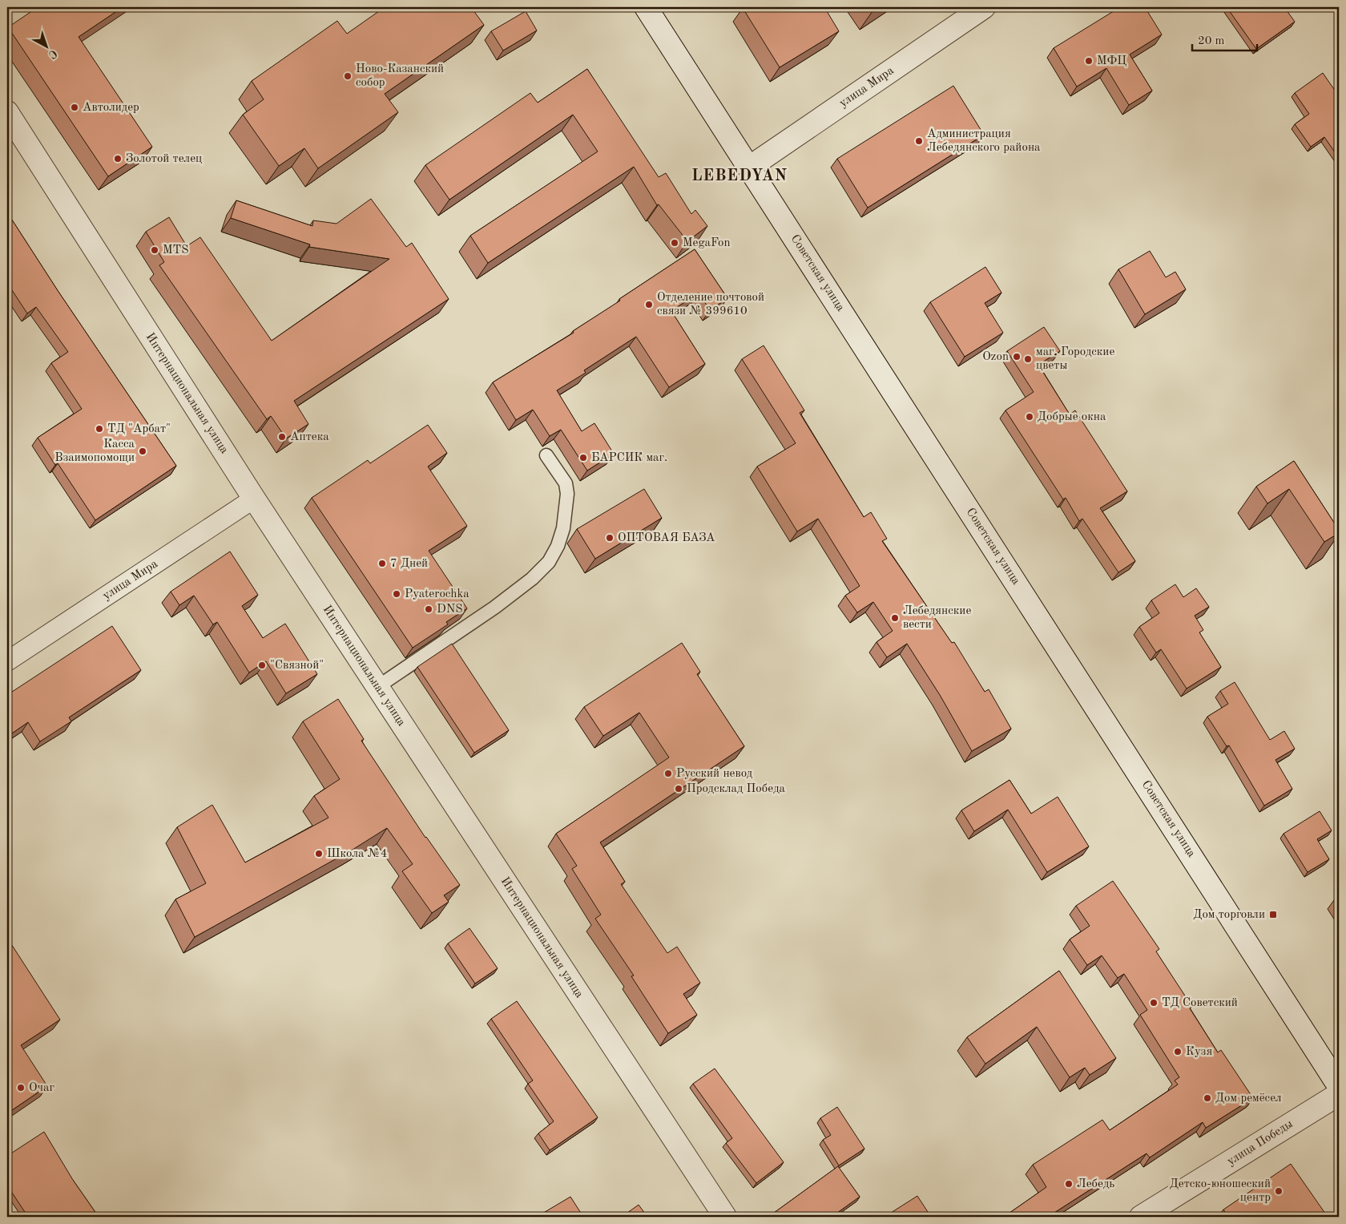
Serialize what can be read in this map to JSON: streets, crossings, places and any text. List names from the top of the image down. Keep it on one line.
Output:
{"streets":{"street":["улица Мира","Советская улица","Интернациональная улица","улица Победы"]},"crossings":[["улица Мира","Советская улица"],["улица Мира","Интернациональная улица"]],"districts":["LEBEDYAN"],"places":{"other":["МФЦ","Ново-Казанский собор","Автолидер","Администрация Лебедянского района","Золотой телец","MegaFon","MTS","Отделение почтовой связи № 399610","Ozon","маг. Городские цветы","Добрые окна","ТД \"Арбат\"","Аптека","Касса Взаимопомощи","БАРСИК маг.","ОПТОВАЯ БАЗА","7 Дней","Pyaterochka","DNS","Лебедянские вести","\"Связной\"","Русский невод","Продсклад Победа","Школа №4","ТД Советский","Кузя","Очаг","Дом ремёсел","Лебедь","Детско-юношеский центр"],"transit":["Дом торговли"]},"scale_bar":"20 m","north":"bottom right"}
